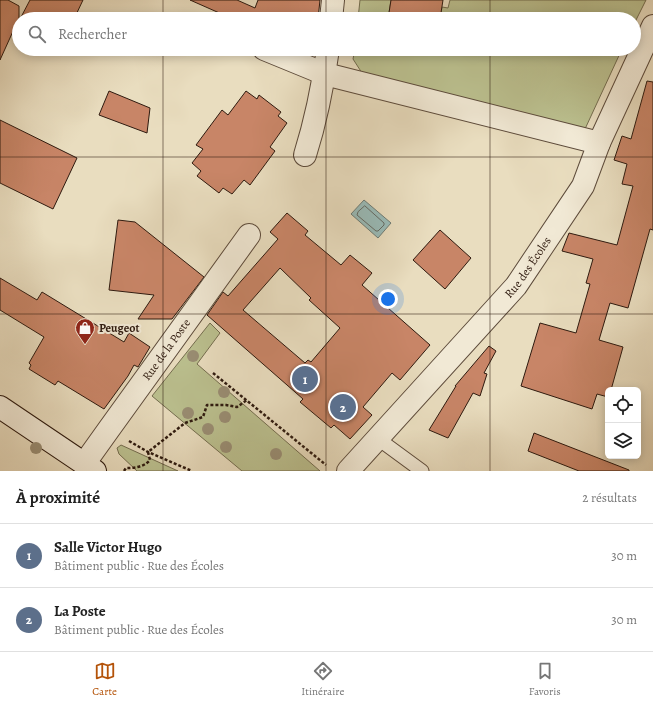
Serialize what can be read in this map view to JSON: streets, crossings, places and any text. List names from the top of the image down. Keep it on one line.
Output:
{"streets":{"street":["Rue des Écoles","Rue de la Poste"]},"places":{"shop":["Peugeot"]},"page":{"search":"Rechercher","pins":["1","2"],"heading":["À proximité","2 résultats"],"list":[{"mark":"1","name":"Salle Victor Hugo","note":"Bâtiment public · Rue des Écoles","value":"30 m"},{"mark":"2","name":"La Poste","note":"Bâtiment public · Rue des Écoles","value":"30 m"}],"nav":["Carte","Itinéraire","Favoris"]}}
